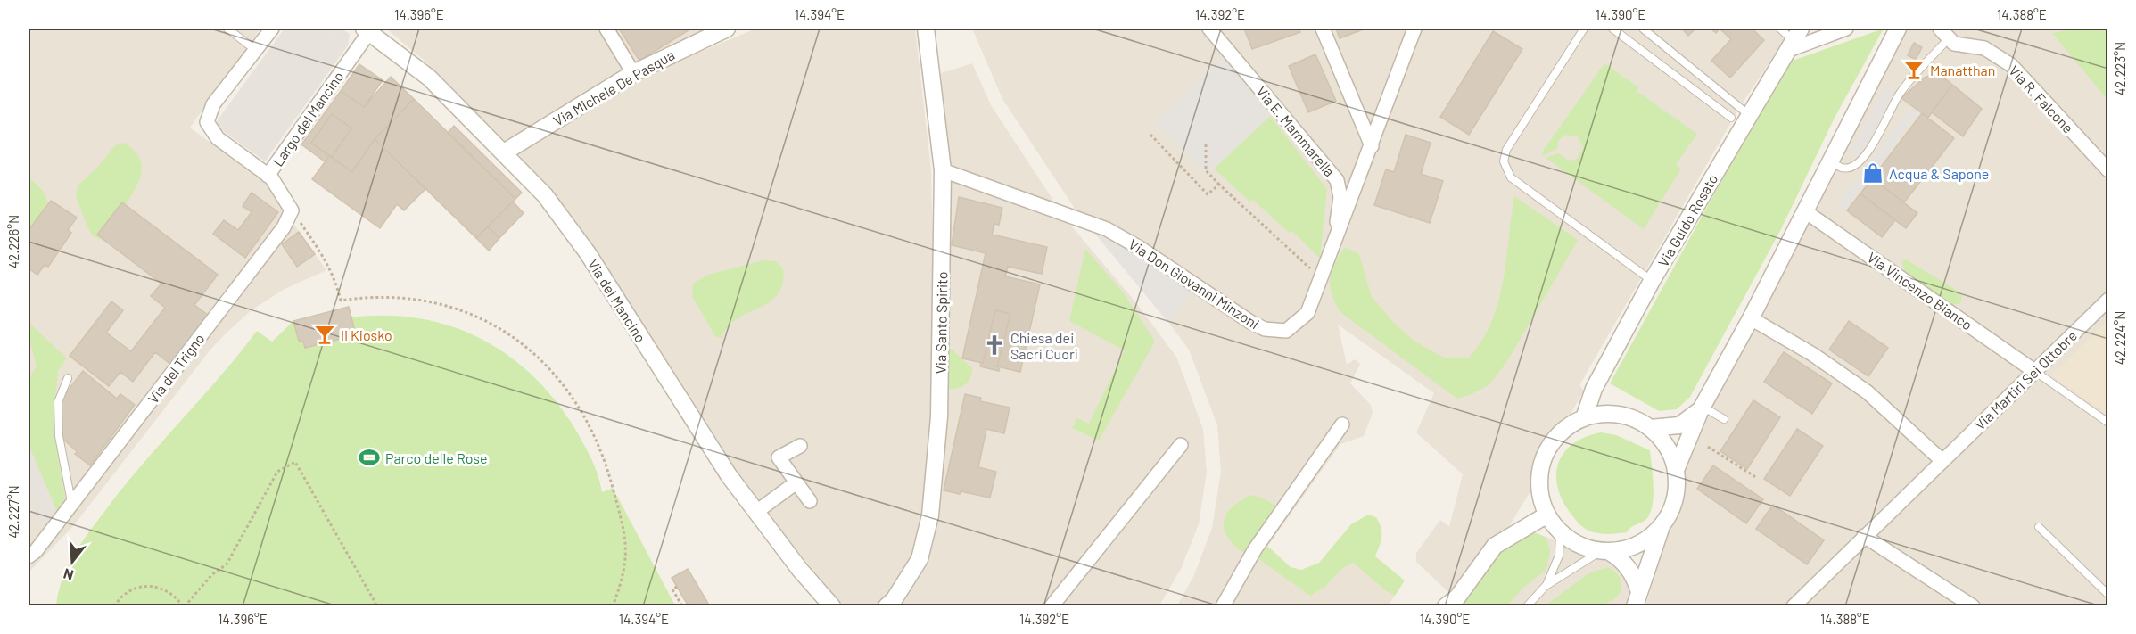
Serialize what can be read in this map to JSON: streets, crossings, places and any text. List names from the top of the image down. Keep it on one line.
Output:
{"streets":{"street":["Via Michele De Pasqua","Via R. Falcone","Largo del Mancino","Via E. Mammarella","Via Guido Rosato","Via Don Giovanni Minzoni","Via Vincenzo Bianco","Via del Mancino","Via Santo Spirito","Via del Trigno","Via Martiri Sei Ottobre"]},"crossings":[["Via Michele De Pasqua","Via del Mancino"],["Largo del Mancino","Via del Mancino"],["Via E. Mammarella","Via Don Giovanni Minzoni"],["Via Don Giovanni Minzoni","Via Santo Spirito"],["Via Vincenzo Bianco","Via Martiri Sei Ottobre"]],"places":{"bar":["Manatthan","Il Kiosko"],"shop":["Acqua & Sapone"],"church":["Chiesa dei Sacri Cuori"],"sports":["Parco delle Rose"]},"north":"bottom","coordinates":["14.396°E","14.394°E","14.392°E","14.390°E","14.388°E","42.223°N","42.226°N","42.224°N","42.227°N"]}
